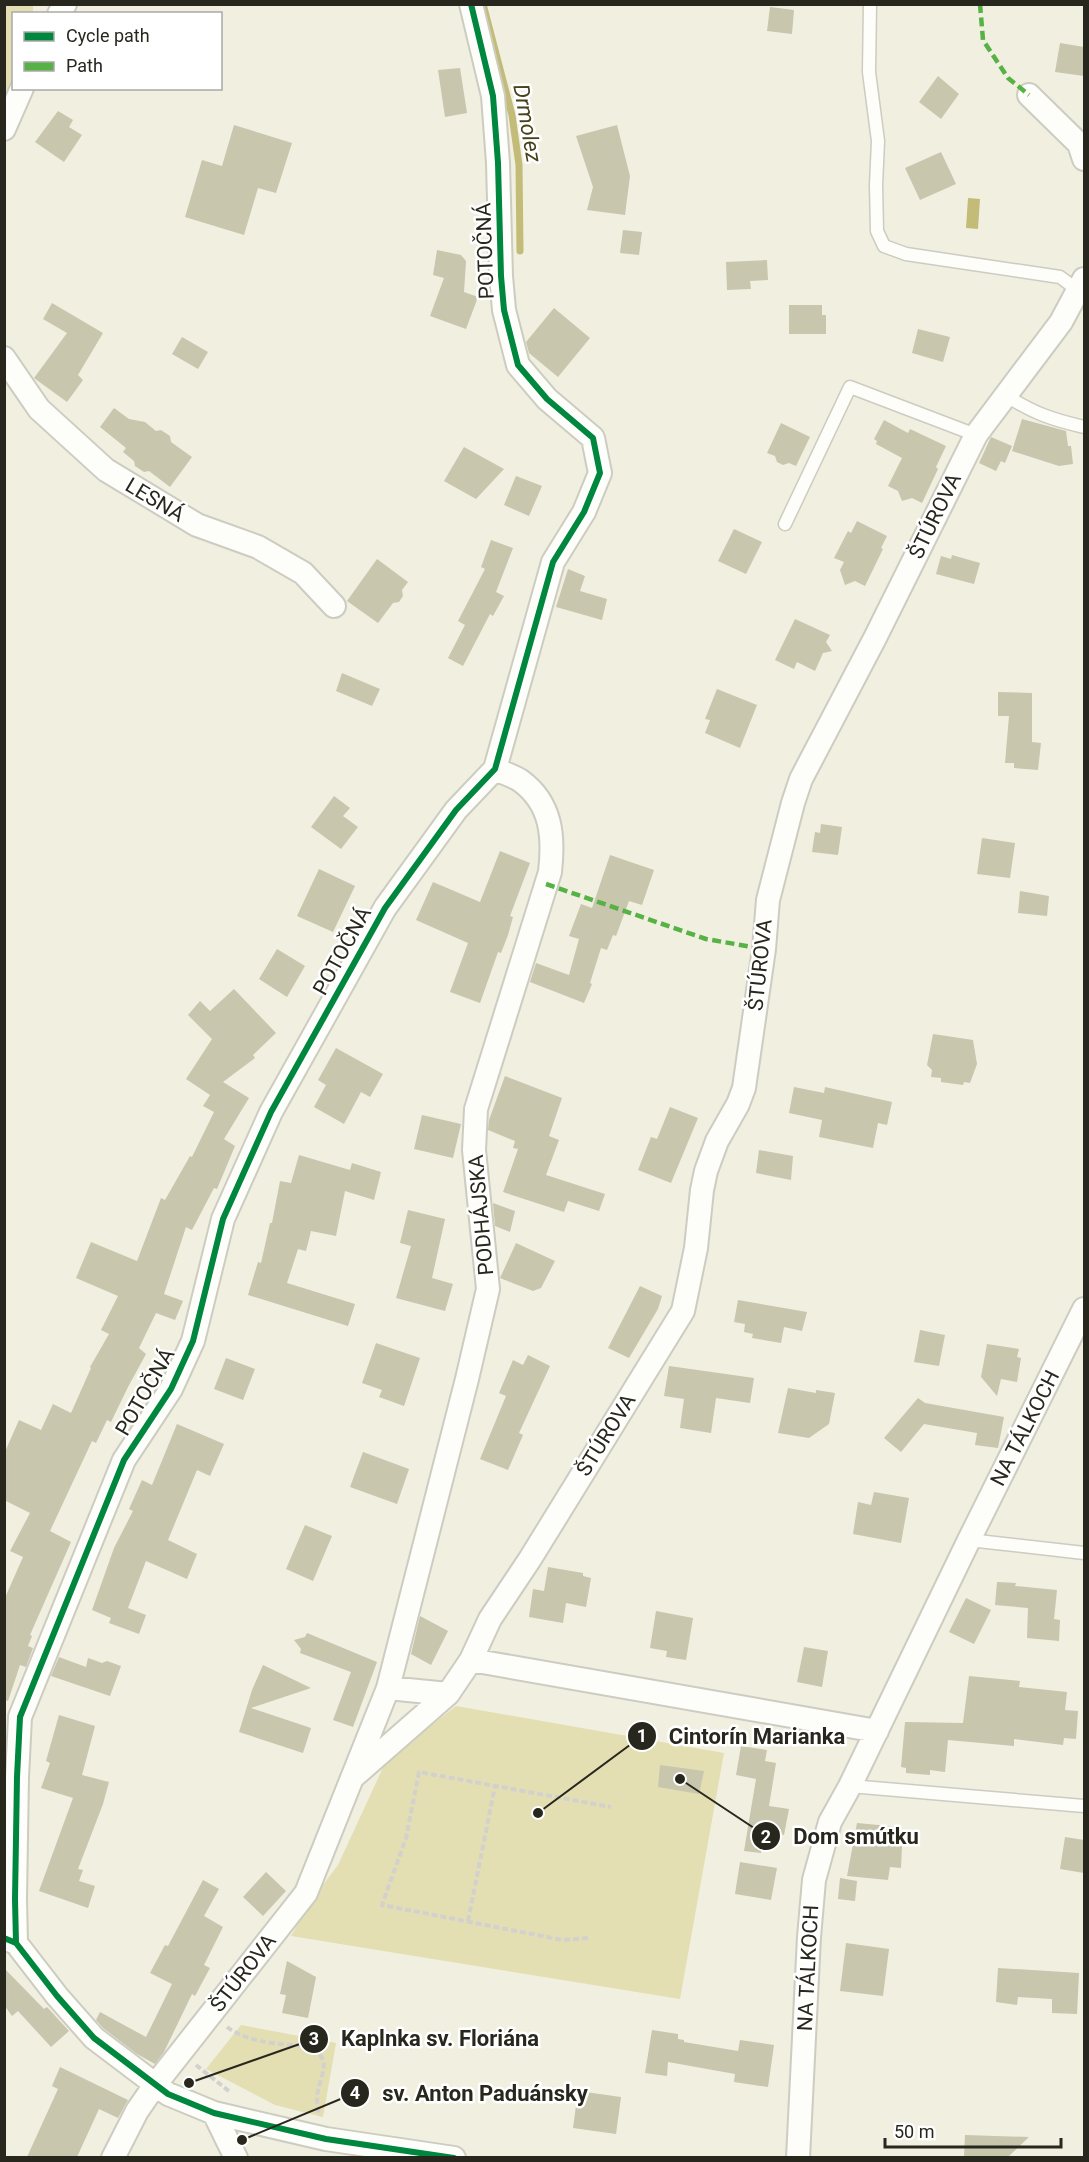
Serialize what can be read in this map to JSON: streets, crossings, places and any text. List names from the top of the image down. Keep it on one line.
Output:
{"streets":{"street":["POTOČNÁ","LESNÁ","ŠTÚROVA","PODHÁJSKA","NA TÁLKOCH"]},"crossings":[["POTOČNÁ","PODHÁJSKA"],["ŠTÚROVA","PODHÁJSKA"]],"water":["Drmolez"],"places":["Dom smútku","Cintorín Marianka","Kaplnka sv. Floriána","sv. Anton Paduánsky"],"legend":["Cycle path","Path"],"scale_bar":"50 m"}
